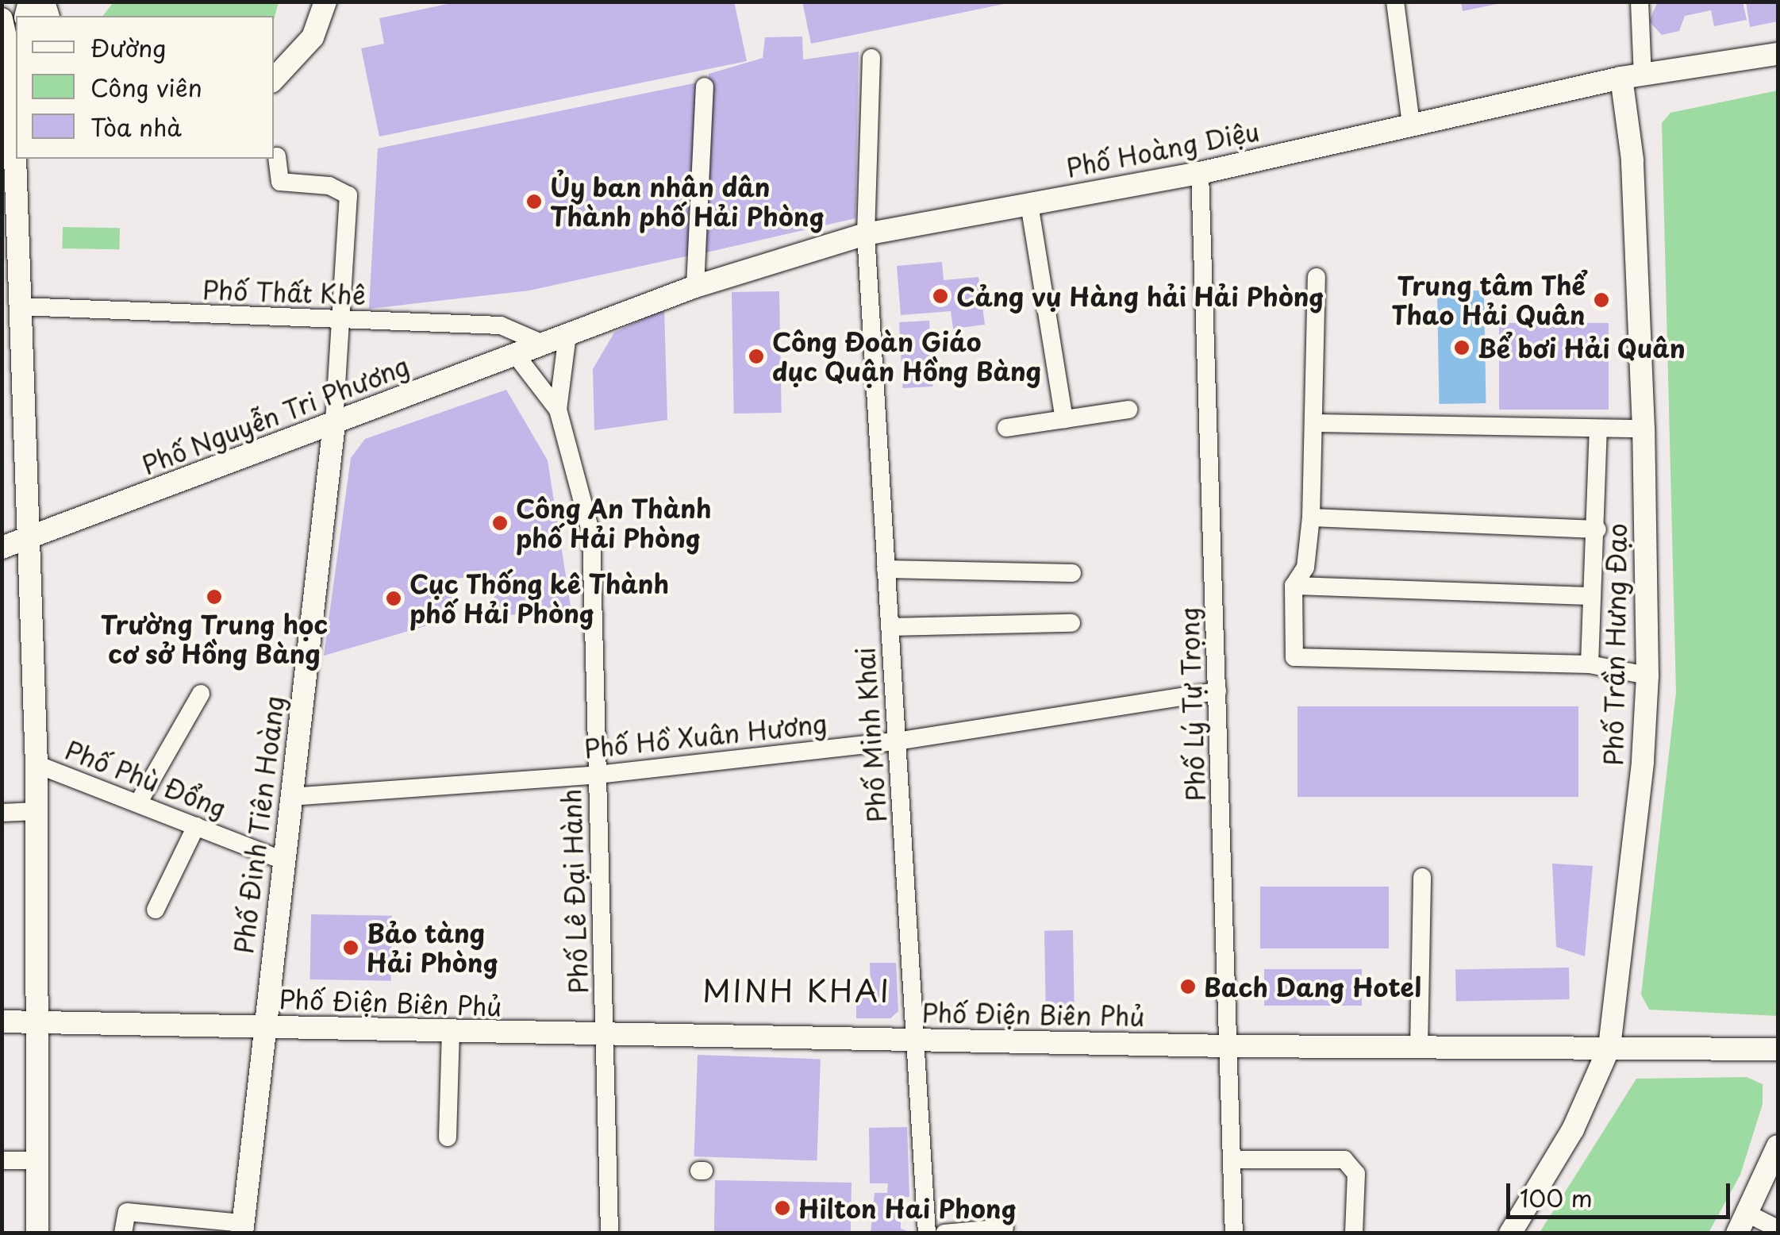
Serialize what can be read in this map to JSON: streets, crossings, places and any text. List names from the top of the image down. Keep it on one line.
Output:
{"streets":{"main road":["Phố Hoàng Diệu","Phố Nguyễn Tri Phương","Phố Trần Hưng Đạo","Phố Đinh Tiên Hoàng","Phố Điện Biên Phủ"],"street":["Phố Thất Khê","Phố Lý Tự Trọng","Phố Minh Khai","Phố Hồ Xuân Hương","Phố Phù Đổng","Phố Lê Đại Hành"]},"crossings":[["Phố Hoàng Diệu","Phố Nguyễn Tri Phương"],["Phố Hoàng Diệu","Phố Trần Hưng Đạo"],["Phố Hoàng Diệu","Phố Lý Tự Trọng"],["Phố Hoàng Diệu","Phố Minh Khai"],["Phố Hoàng Diệu","Phố Lê Đại Hành"],["Phố Thất Khê","Phố Nguyễn Tri Phương"],["Phố Nguyễn Tri Phương","Phố Đinh Tiên Hoàng"],["Phố Nguyễn Tri Phương","Phố Lê Đại Hành"],["Phố Trần Hưng Đạo","Phố Điện Biên Phủ"],["Phố Lý Tự Trọng","Phố Hồ Xuân Hương"],["Phố Lý Tự Trọng","Phố Điện Biên Phủ"],["Phố Minh Khai","Phố Hồ Xuân Hương"],["Phố Minh Khai","Phố Điện Biên Phủ"],["Phố Hồ Xuân Hương","Phố Đinh Tiên Hoàng"],["Phố Hồ Xuân Hương","Phố Lê Đại Hành"],["Phố Phù Đổng","Phố Đinh Tiên Hoàng"],["Phố Đinh Tiên Hoàng","Phố Điện Biên Phủ"],["Phố Lê Đại Hành","Phố Điện Biên Phủ"]],"districts":["MINH KHAI"],"places":["Ủy ban nhân dân Thành phố Hải Phòng","Cảng vụ Hàng hải Hải Phòng","Trung tâm Thể Thao Hải Quân","Bể bơi Hải Quân","Công Đoàn Giáo dục Quận Hồng Bàng","Công An Thành phố Hải Phòng","Trường Trung học cơ sở Hồng Bàng","Cục Thống kê Thành phố Hải Phòng","Bảo tàng Hải Phòng","Bach Dang Hotel","Hilton Hai Phong"],"legend":["Đường","Công viên","Tòa nhà"],"scale_bar":"100 m"}
